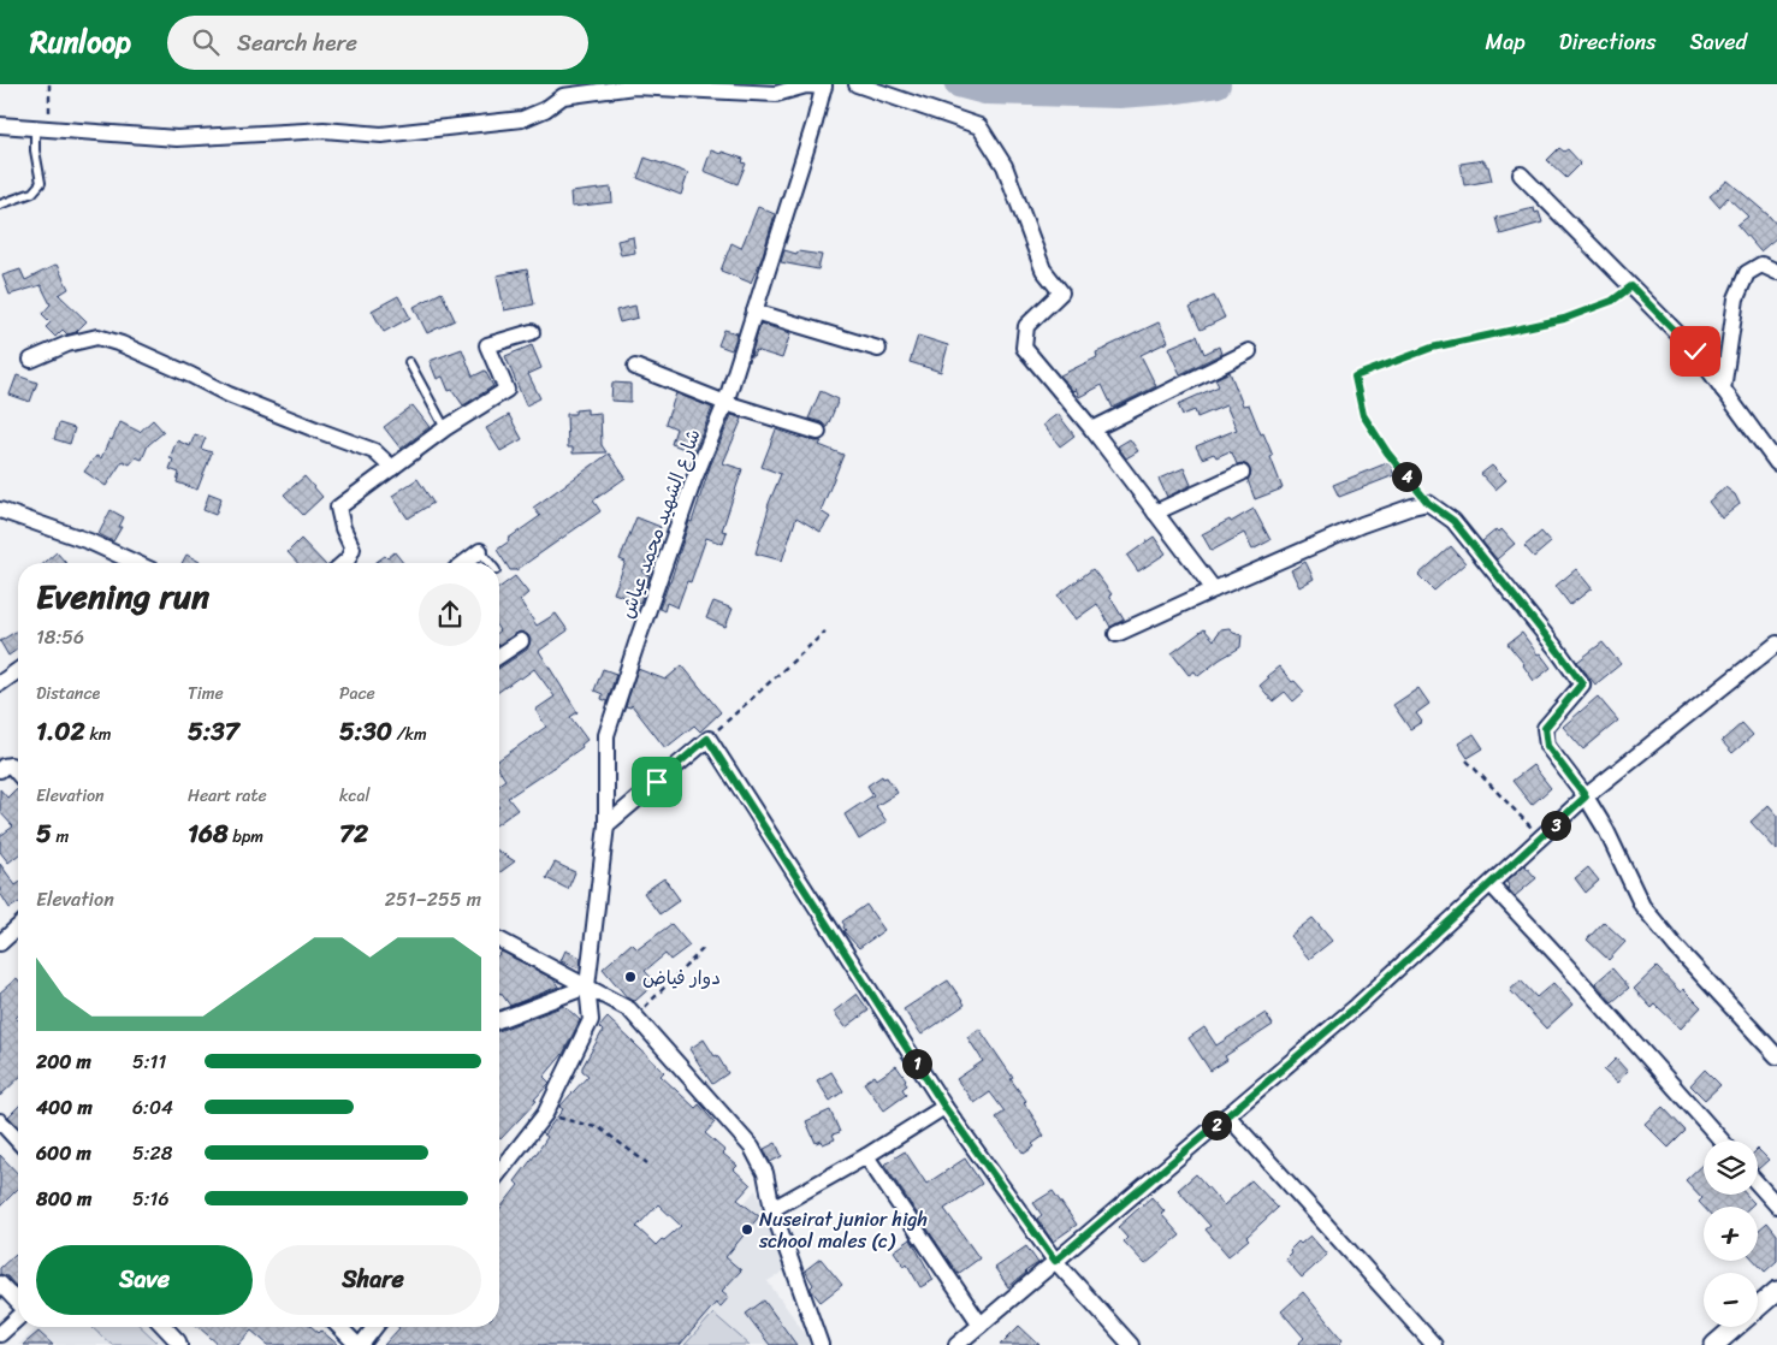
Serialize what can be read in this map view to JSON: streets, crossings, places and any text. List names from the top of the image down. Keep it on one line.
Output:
{"streets":{"street":["شارع الشهيد محمد عياش"]},"places":["دوار فياض","Nuseirat junior high school males (c)"],"page":{"header":"Runloop","search":"Search here","nav":["Map","Directions","Saved"],"pins":["4","3","1","2"],"heading":["Evening run","18:56"],"stats":[["Distance","1.02 km"],["Time","5:37"],["Pace","5:30 /km"],["Elevation","5 m"],["Heart rate","168 bpm"],["kcal","72"]],"chart":["Elevation","251–255 m"],"list":[{"name":"200 m","note":"5:11"},{"name":"400 m","note":"6:04"},{"name":"600 m","note":"5:28"},{"name":"800 m","note":"5:16"}],"map_buttons":["+","−"],"buttons":["Save","Share"]}}
